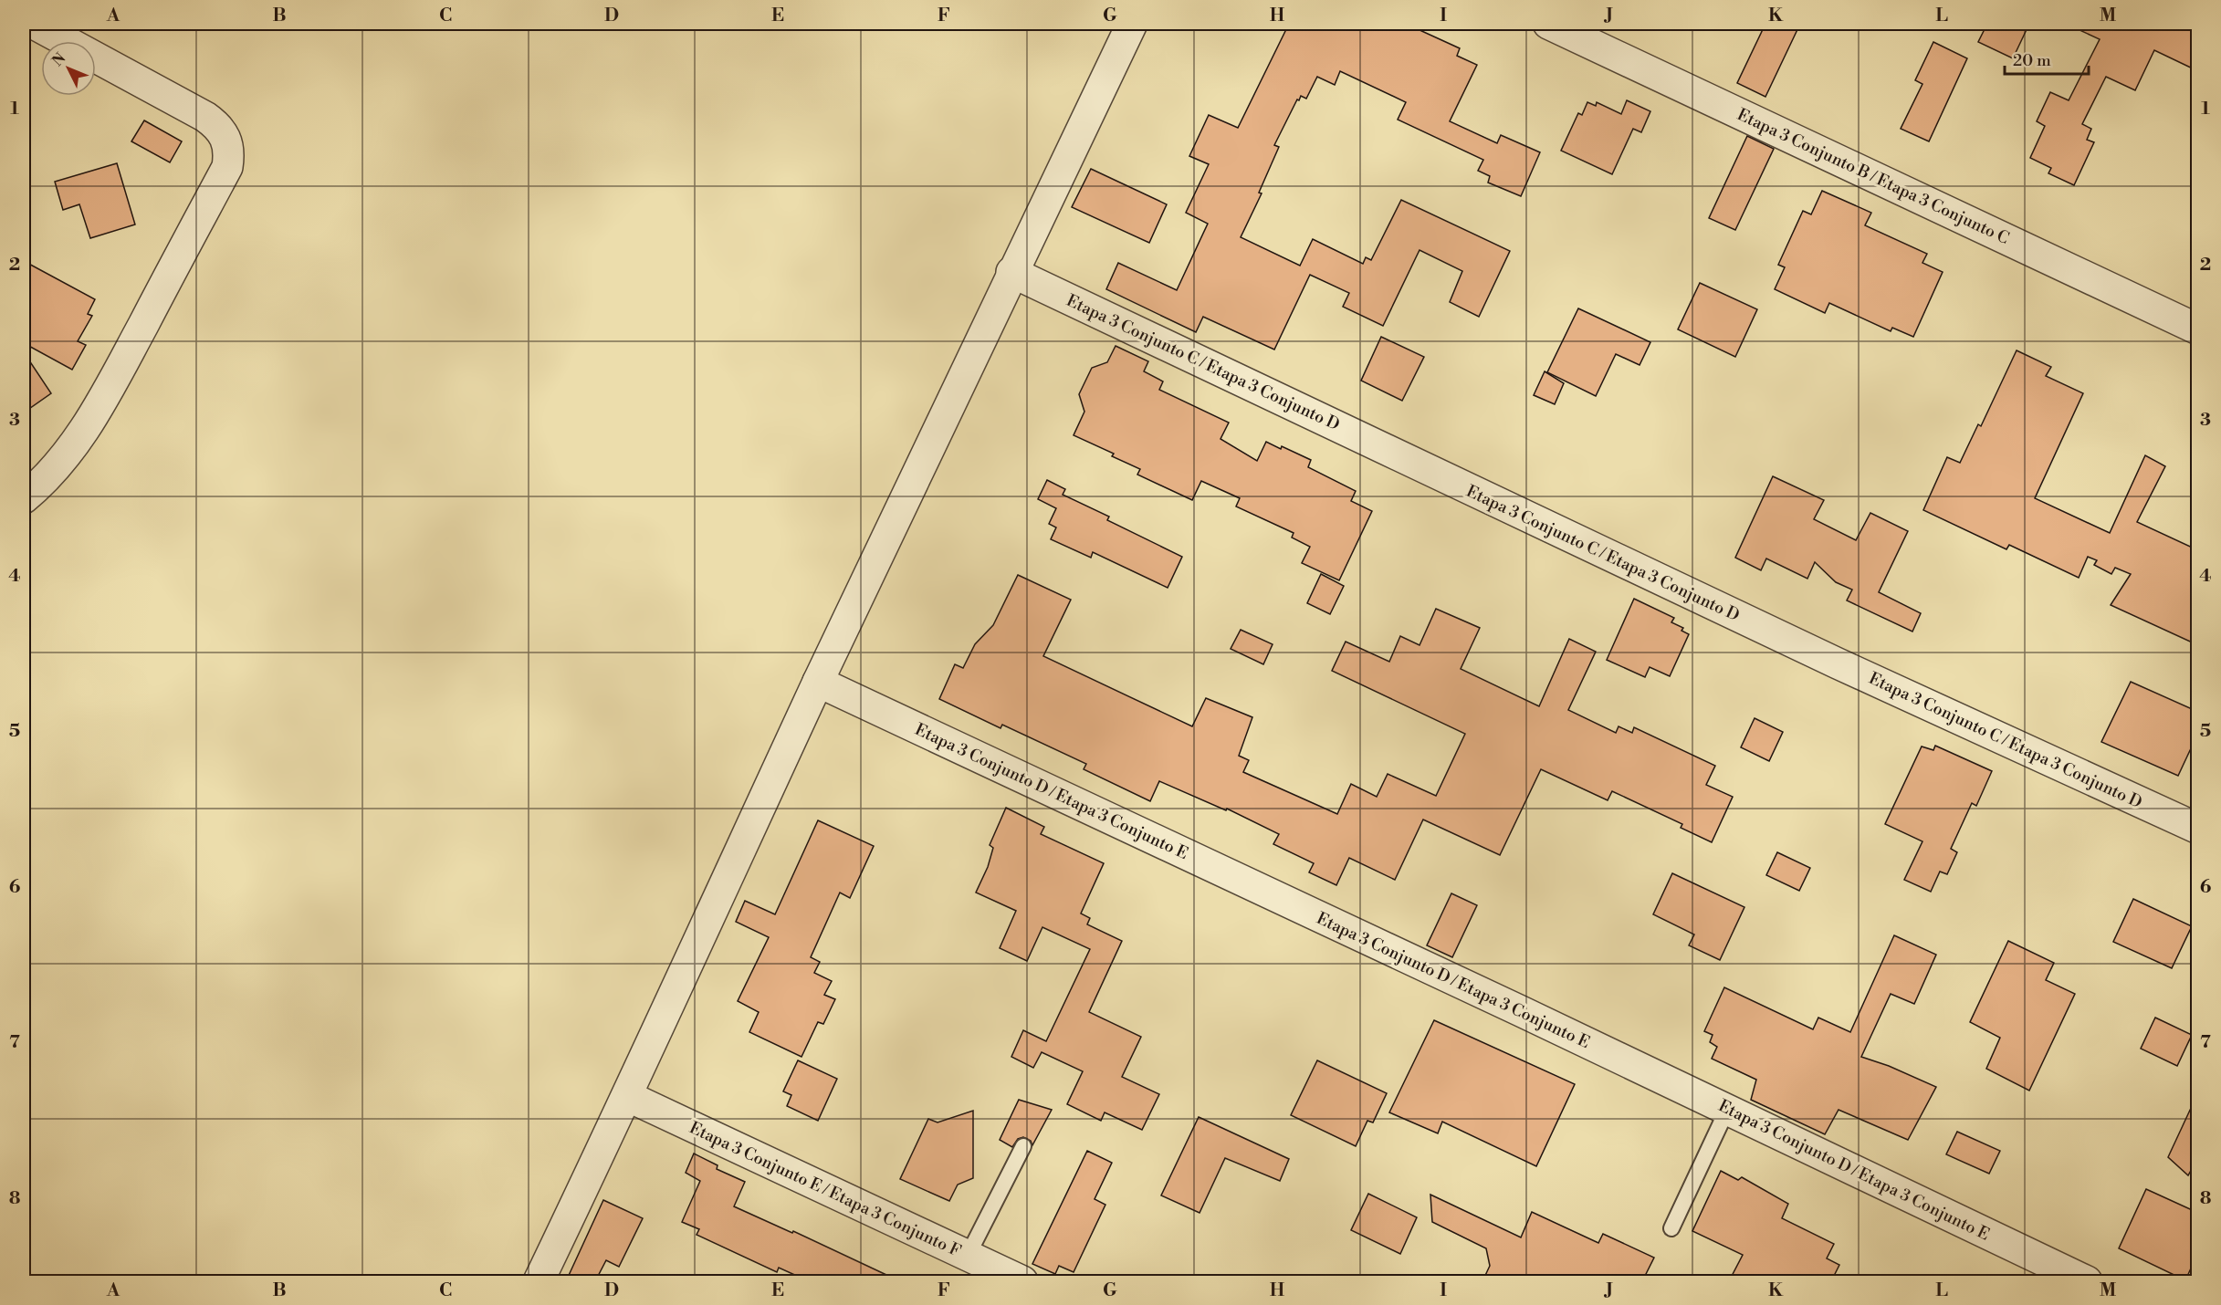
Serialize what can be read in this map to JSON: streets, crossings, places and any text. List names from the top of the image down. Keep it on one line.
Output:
{"streets":{"street":["Etapa 3 Conjunto B / Etapa 3 Conjunto C","Etapa 3 Conjunto C / Etapa 3 Conjunto D","Etapa 3 Conjunto D / Etapa 3 Conjunto E","Etapa 3 Conjunto E / Etapa 3 Conjunto F"]},"scale_bar":"20 m","north":"top left","grid":{"columns":["A","B","C","D","E","F","G","H","I","J","K","L","M"],"rows":["1","2","3","4","5","6","7","8"]}}
